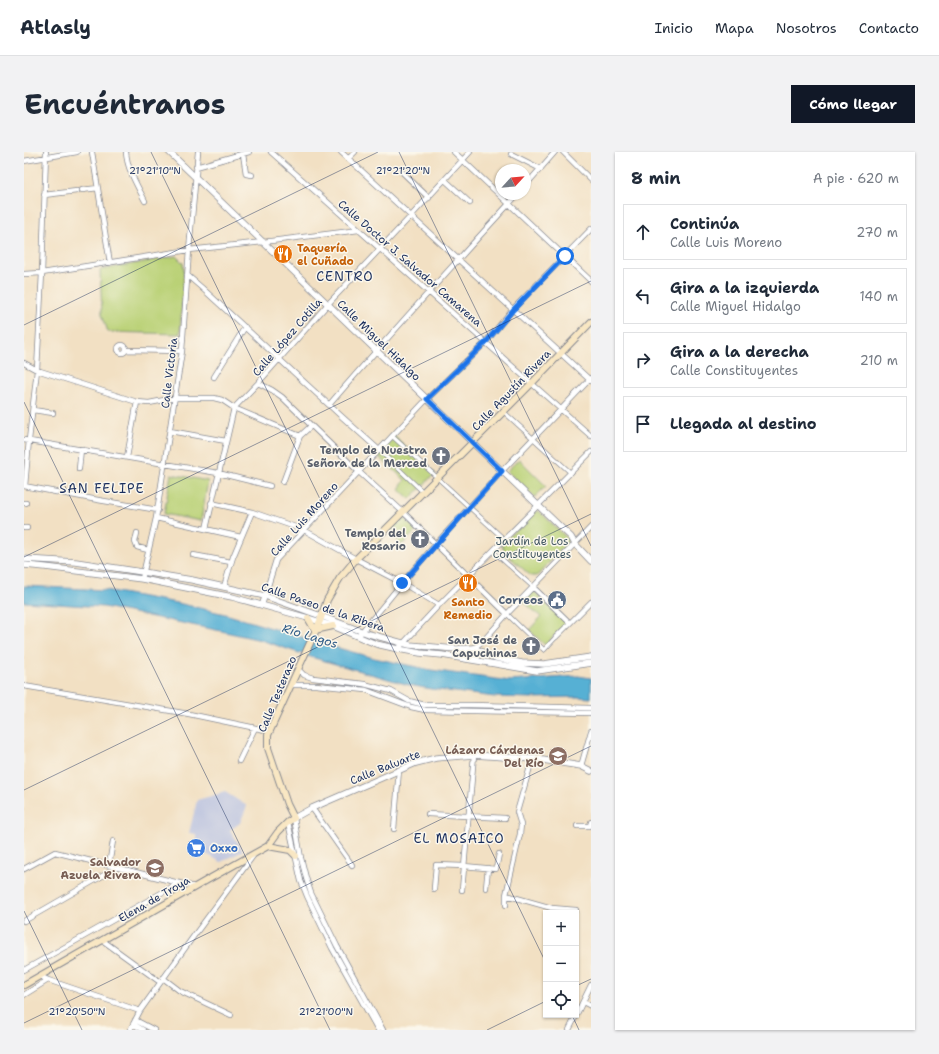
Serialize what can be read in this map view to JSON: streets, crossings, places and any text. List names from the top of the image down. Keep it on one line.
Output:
{"streets":{"main road":["Calle Agustín Rivera","Calle Testerazo","Calle Baluarte","Elena de Troya"],"street":["Calle Doctor J. Salvador Camarena","Calle López Cotilla","Calle Miguel Hidalgo","Calle Victoria","Calle Luis Moreno","Calle Paseo de la Ribera"]},"crossings":[["Calle Doctor J. Salvador Camarena","Calle López Cotilla"],["Calle Doctor J. Salvador Camarena","Calle Agustín Rivera"],["Calle Doctor J. Salvador Camarena","Calle Luis Moreno"],["Calle López Cotilla","Calle Miguel Hidalgo"],["Calle Miguel Hidalgo","Calle Victoria"],["Calle Miguel Hidalgo","Calle Agustín Rivera"],["Calle Miguel Hidalgo","Calle Luis Moreno"],["Calle Victoria","Calle Paseo de la Ribera"],["Calle Agustín Rivera","Calle Paseo de la Ribera"],["Calle Agustín Rivera","Calle Testerazo"],["Calle Luis Moreno","Calle Paseo de la Ribera"],["Calle Paseo de la Ribera","Calle Testerazo"],["Calle Testerazo","Calle Baluarte"],["Calle Testerazo","Elena de Troya"],["Calle Baluarte","Elena de Troya"]],"districts":["CENTRO","SAN FELIPE","EL MOSAICO"],"water":["Río Lagos"],"parks":["Jardín de Los Constituyentes"],"places":{"restaurant":["Taquería el Cuñado","Santo Remedio"],"church":["Templo de Nuestra Señora de la Merced","Templo del Rosario","San José de Capuchinas"],"public building":["Correos"],"school or university":["Lázaro Cárdenas Del Río","Salvador Azuela Rivera"],"supermarket":["Oxxo"]},"north":"top right","page":{"header":"Atlasly","nav":["Inicio","Mapa","Nosotros","Contacto"],"title":"Encuéntranos","buttons":"Cómo llegar","heading":["8 min","A pie · 620 m"],"list":[["Continúa","Calle Luis Moreno","270 m"],["Gira a la izquierda","Calle Miguel Hidalgo","140 m"],["Gira a la derecha","Calle Constituyentes","210 m"],"Llegada al destino"],"map_buttons":["+","−"]},"coordinates":["21°21'10\"N","21°21'20\"N","21°20'50\"N","21°21'00\"N"]}
